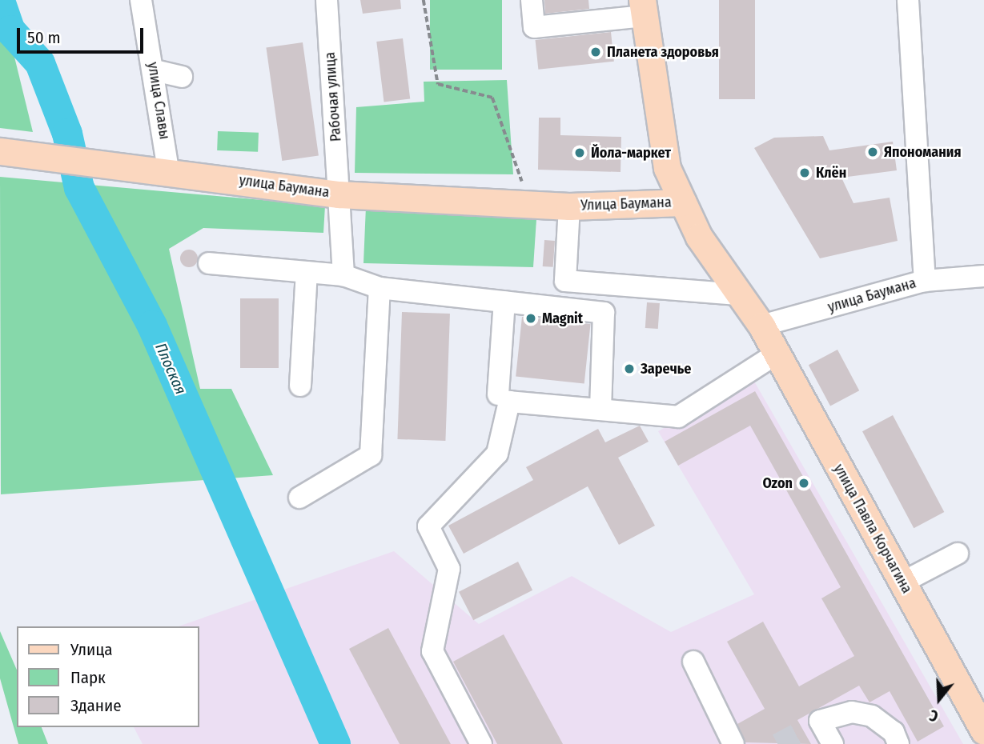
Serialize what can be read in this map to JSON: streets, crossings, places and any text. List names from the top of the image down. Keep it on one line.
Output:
{"streets":{"main road":["улица Баумана","Улица Баумана","улица Павла Корчагина"],"street":["Рабочая улица","улица Славы"]},"crossings":[["Рабочая улица","улица Баумана"],["улица Славы","улица Баумана"],["улица Баумана","Улица Баумана"],["улица Баумана","улица Павла Корчагина"],["Улица Баумана","улица Павла Корчагина"]],"water":["Плоская"],"places":["Планета здоровья","Япономания","Йола-маркет","Клён","Magnit","Заречье","Ozon"],"legend":["Улица","Парк","Здание"],"scale_bar":"50 m","north":"bottom"}
